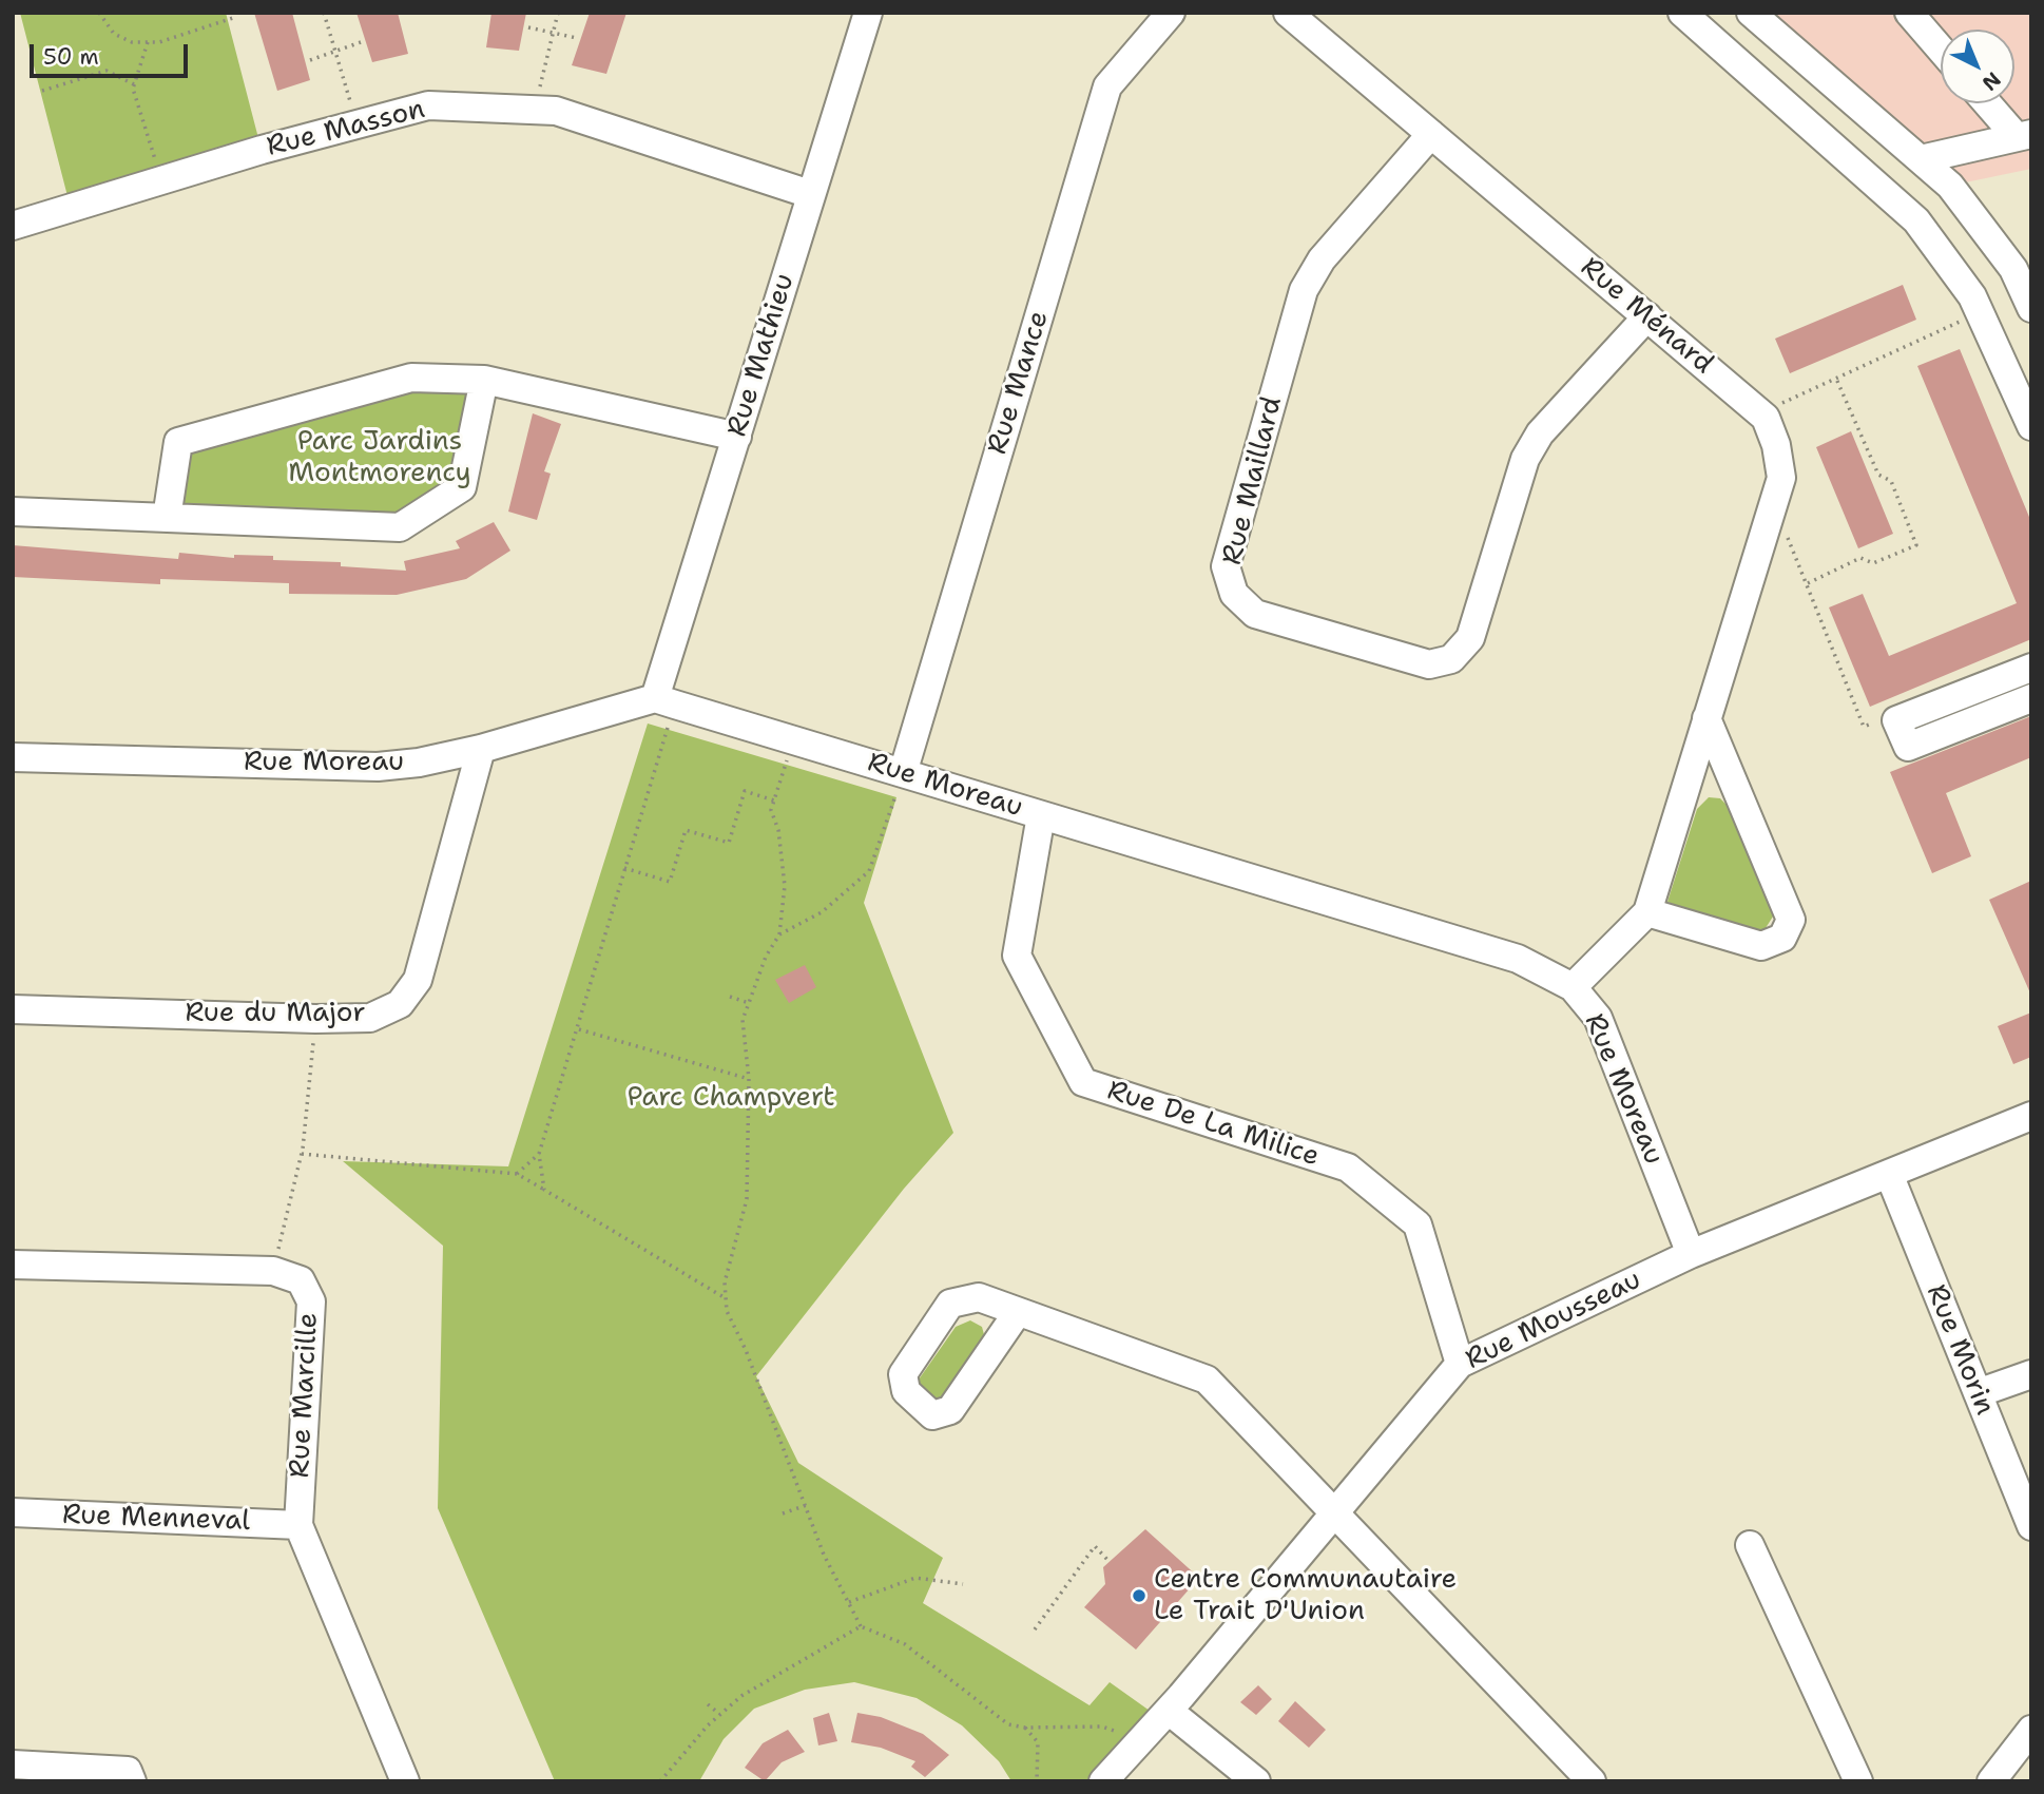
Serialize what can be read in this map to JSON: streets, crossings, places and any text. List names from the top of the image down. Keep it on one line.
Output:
{"streets":{"street":["Rue Masson","Rue Ménard","Rue Mathieu","Rue Mance","Rue Maillard","Rue Moreau","Rue du Major","Rue De La Milice","Rue Mousseau","Rue Morin","Rue Marcille","Rue Menneval"]},"crossings":[["Rue Masson","Rue Mathieu"],["Rue Ménard","Rue Maillard"],["Rue Ménard","Rue Moreau"],["Rue Mathieu","Rue Moreau"],["Rue Mance","Rue Moreau"],["Rue Moreau","Rue du Major"],["Rue Moreau","Rue De La Milice"],["Rue Moreau","Rue Mousseau"],["Rue De La Milice","Rue Mousseau"],["Rue Mousseau","Rue Morin"],["Rue Marcille","Rue Menneval"]],"parks":["Parc Jardins Montmorency","Parc Champvert"],"places":["Centre Communautaire Le Trait D'Union"],"scale_bar":"50 m","north":"bottom right"}
